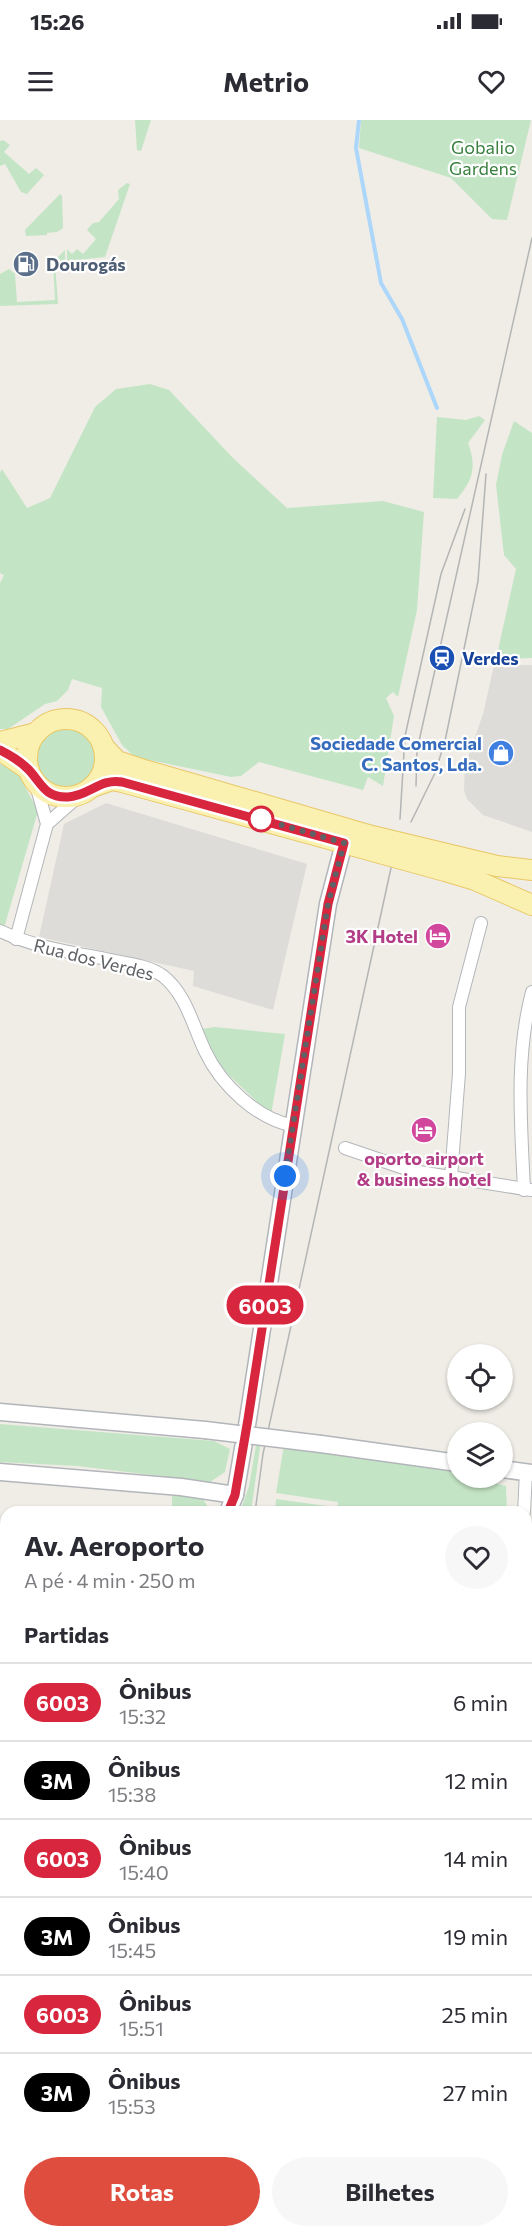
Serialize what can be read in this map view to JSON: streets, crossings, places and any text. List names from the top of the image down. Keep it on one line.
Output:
{"streets":{"street":["Rua dos Verdes"]},"parks":["Gobalio Gardens"],"places":{"fuel station":["Dourogás"],"station":["Verdes"],"shop":["Sociedade Comercial C. Santos, Lda."],"hotel":["3K Hotel","oporto airport & business hotel"]},"lines":["bus line 6003"],"page":{"status":"15:26","header":"Metrio","on_map":"6003","heading":[["Av. Aeroporto","A pé · 4 min · 250 m"],"Partidas"],"list":[{"mark":"6003","name":"Ônibus","note":"15:32","value":"6 min"},{"mark":"3M","name":"Ônibus","note":"15:38","value":"12 min"},{"mark":"6003","name":"Ônibus","note":"15:40","value":"14 min"},{"mark":"3M","name":"Ônibus","note":"15:45","value":"19 min"},{"mark":"6003","name":"Ônibus","note":"15:51","value":"25 min"},{"mark":"3M","name":"Ônibus","note":"15:53","value":"27 min"}],"buttons":["Rotas","Bilhetes"]}}
